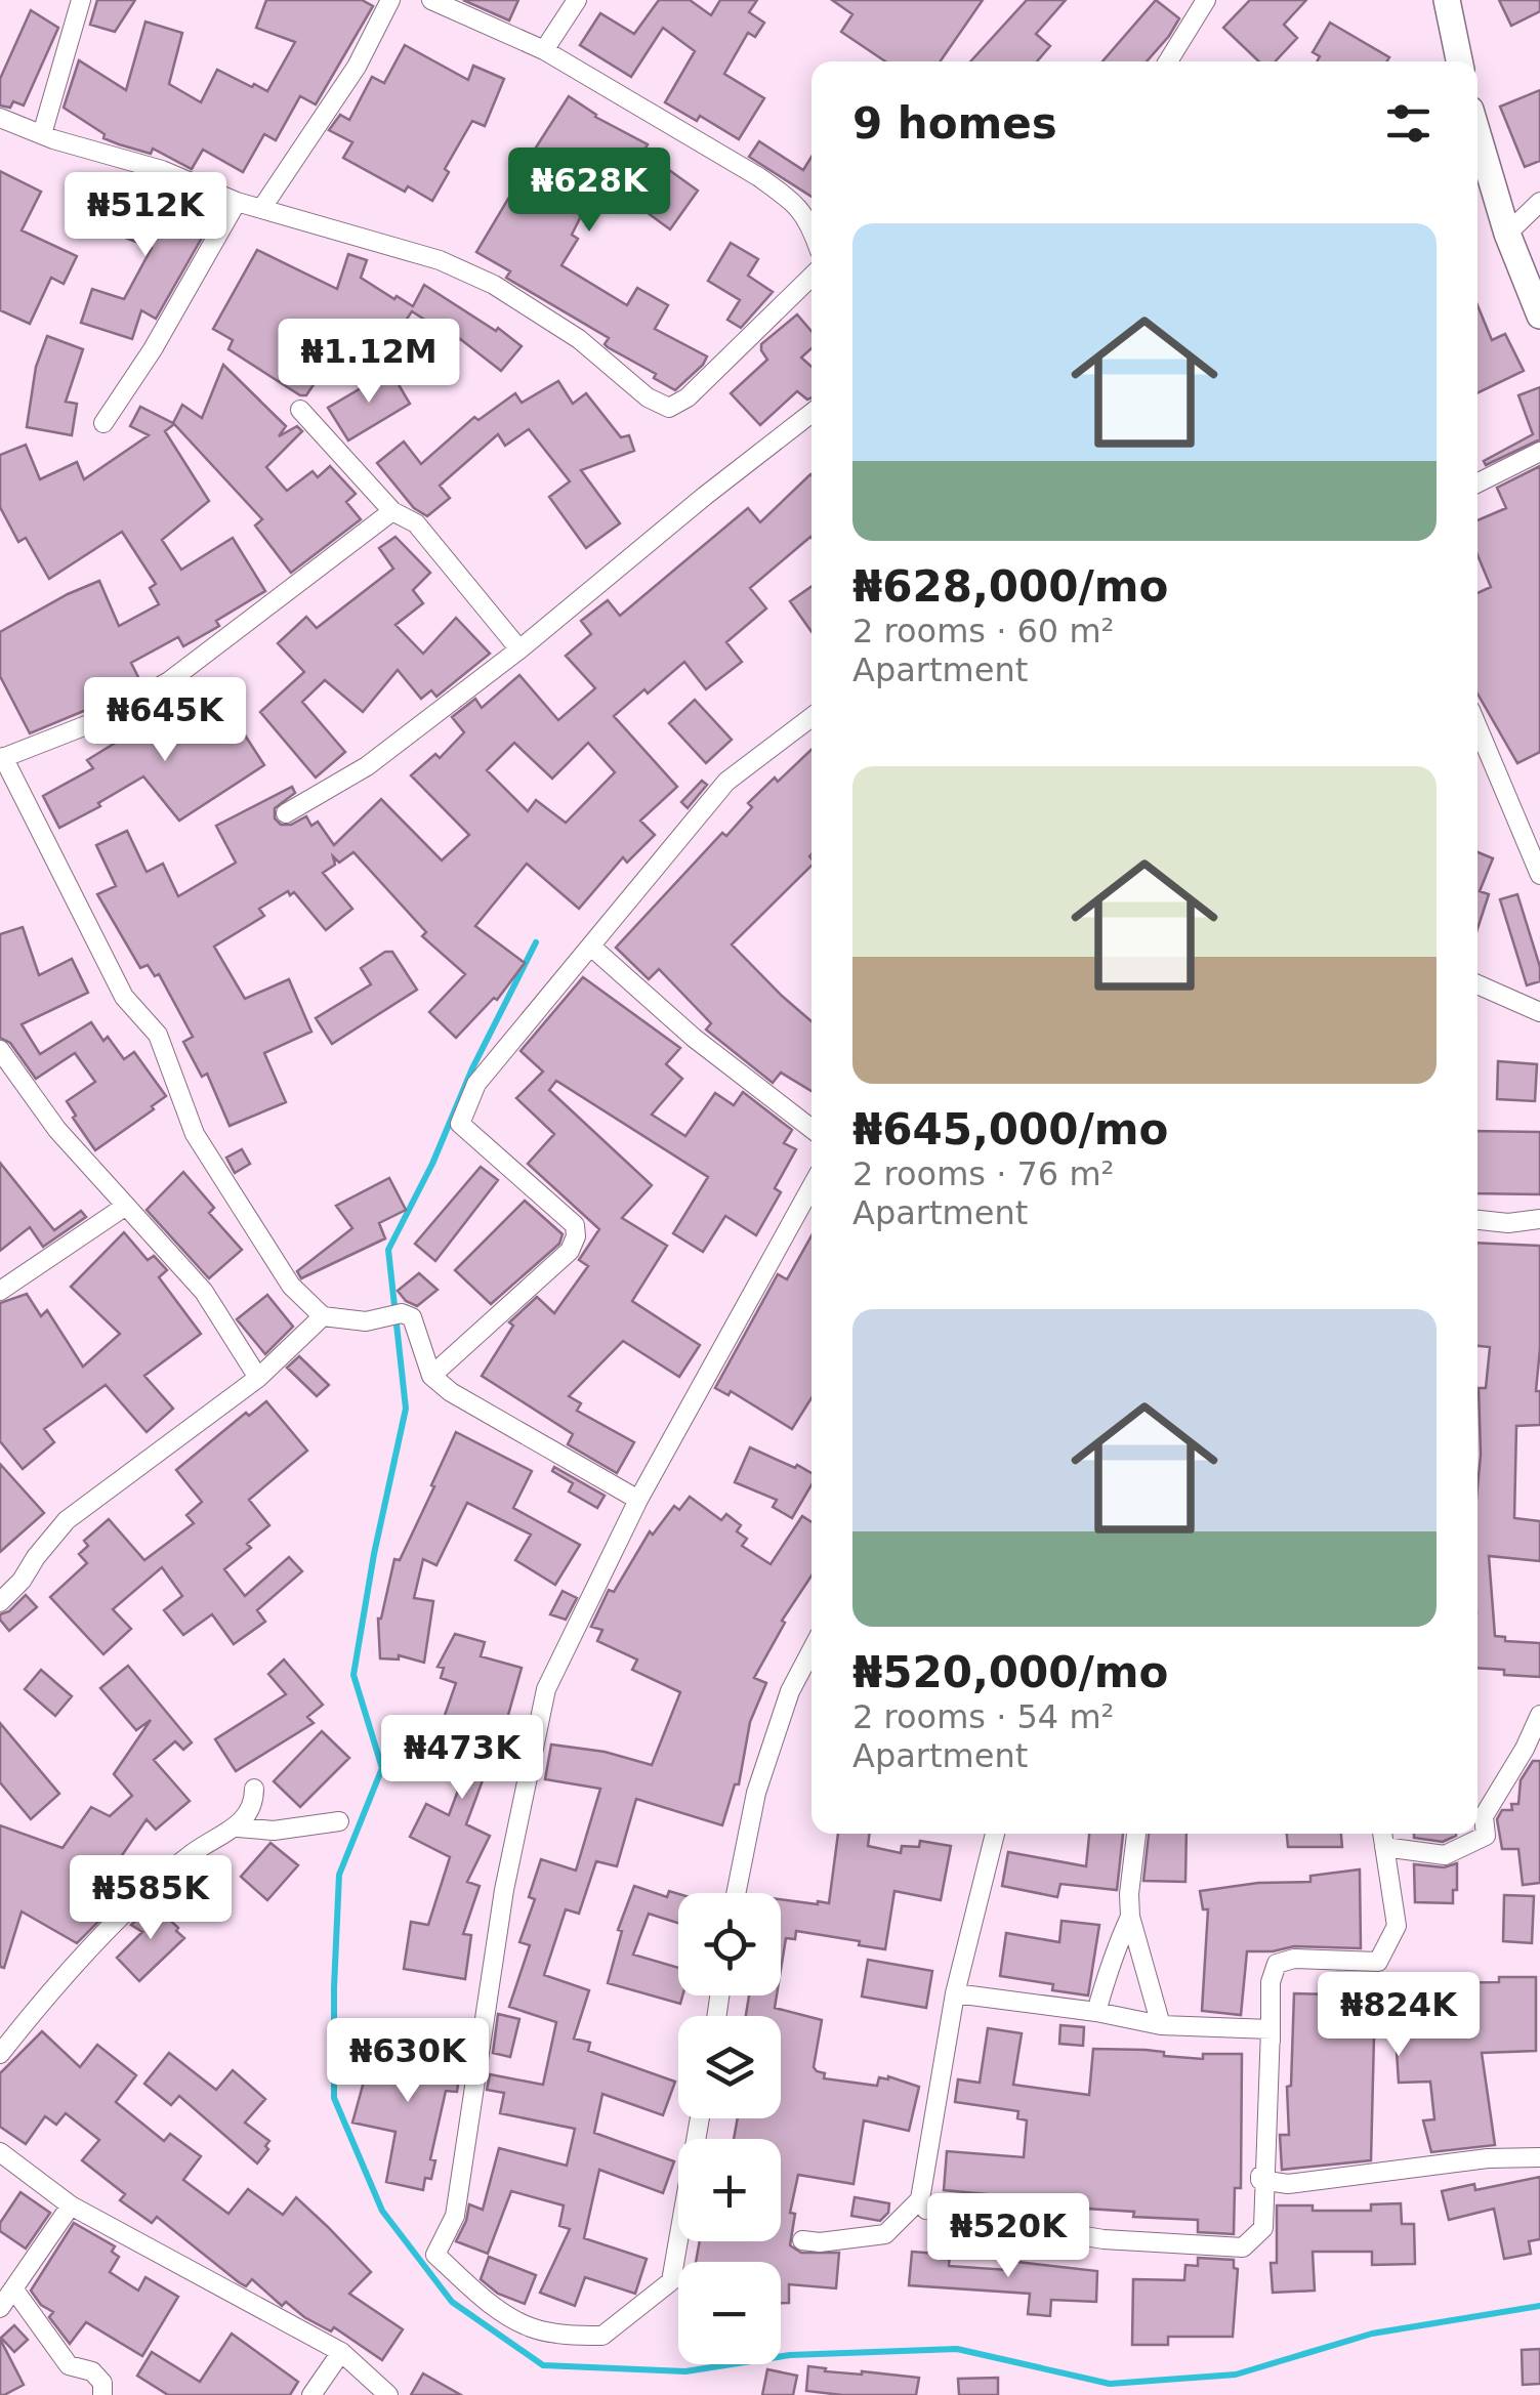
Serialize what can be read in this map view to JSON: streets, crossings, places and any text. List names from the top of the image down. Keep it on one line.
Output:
{"page":{"heading":"9 homes","price":["₦628K","₦512K","₦1.12M","₦645K","₦473K","₦585K","₦824K","₦630K","₦520K"],"list":[{"name":"₦628,000/mo","note":"2 rooms · 60 m² · Apartment"},{"name":"₦645,000/mo","note":"2 rooms · 76 m² · Apartment"},{"name":"₦520,000/mo","note":"2 rooms · 54 m² · Apartment"}],"map_buttons":["+","−"]}}
